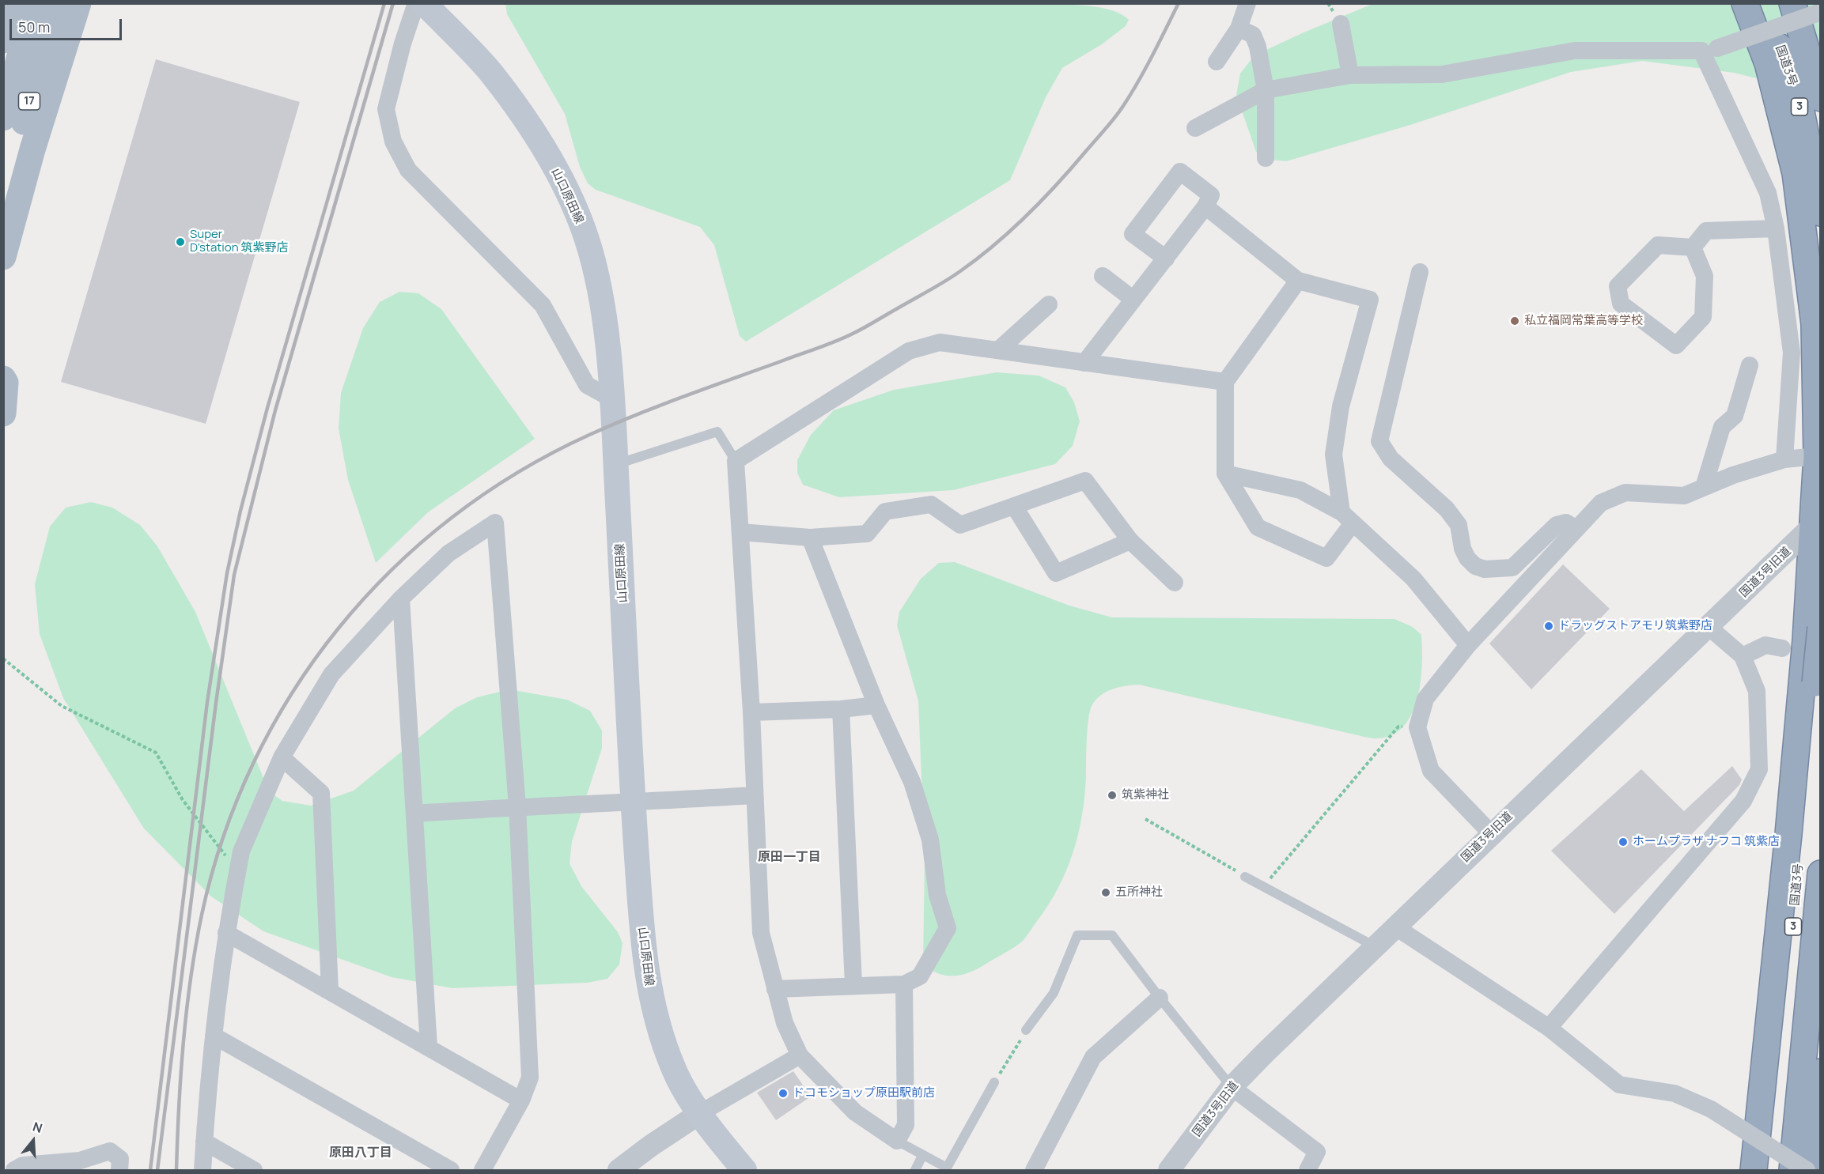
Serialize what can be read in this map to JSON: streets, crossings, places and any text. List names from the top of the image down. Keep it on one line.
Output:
{"streets":{"highway":["国道3号","3"],"main road":["17","山口原田線"],"street":["国道3号旧道"]},"districts":["原田一丁目","原田八丁目"],"places":["Super D'station 筑紫野店","私立福岡常葉高等学校","ドラッグストアモリ筑紫野店","筑紫神社","ホームプラザ ナフコ 筑紫店","五所神社","ドコモショップ原田駅前店"],"scale_bar":"50 m","north":"top"}
